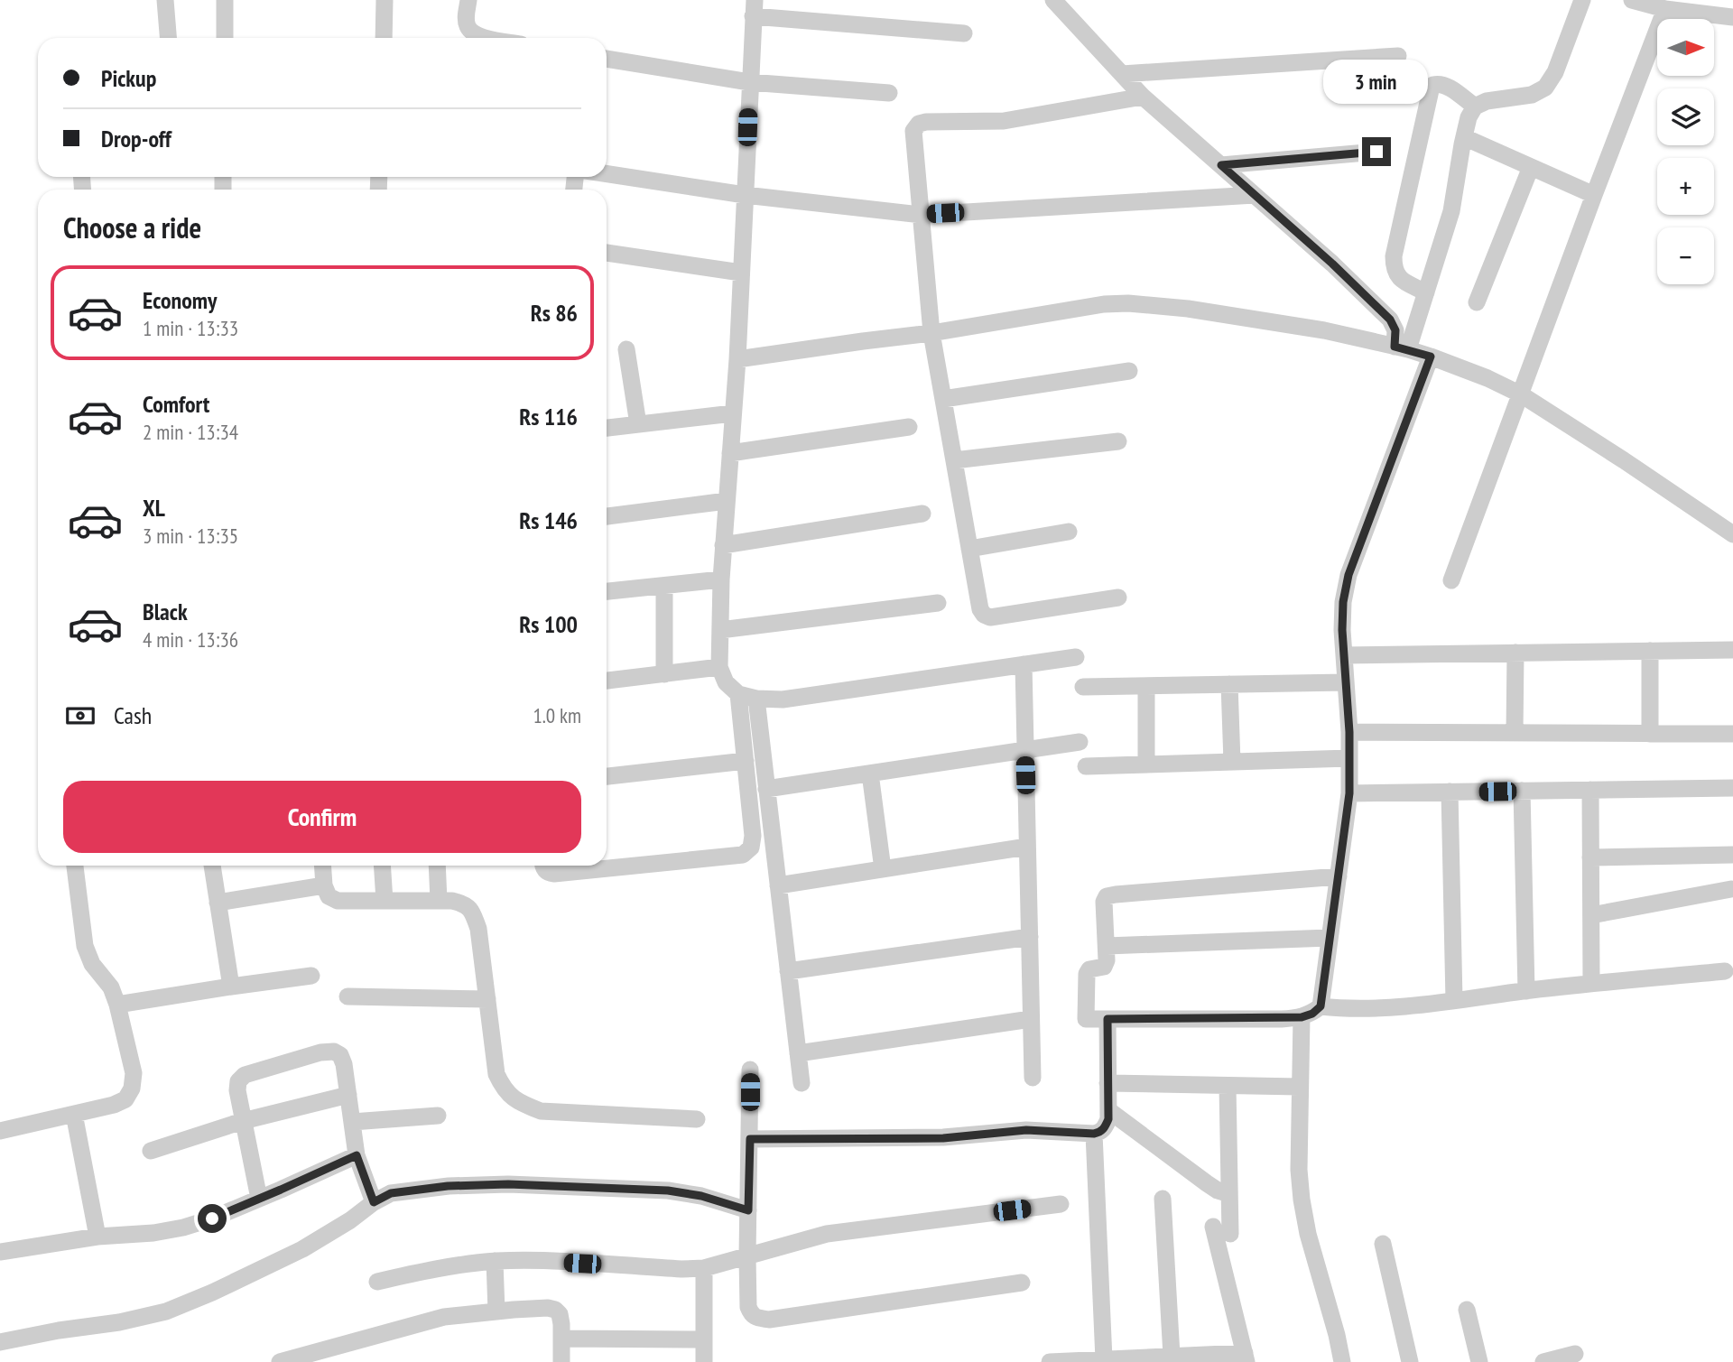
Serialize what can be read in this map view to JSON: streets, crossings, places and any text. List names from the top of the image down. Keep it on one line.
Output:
{"north":"right","page":{"map_buttons":["+","−"],"banner":["Pickup","Drop-off"],"bubble":"3 min","heading":"Choose a ride","list":[{"name":"Economy","note":"1 min · 13:33","value":"Rs 86"},{"name":"Comfort","note":"2 min · 13:34","value":"Rs 116"},{"name":"XL","note":"3 min · 13:35","value":"Rs 146"},{"name":"Black","note":"4 min · 13:36","value":"Rs 100"}],"pay":["Cash","1.0 km"],"buttons":"Confirm"}}
